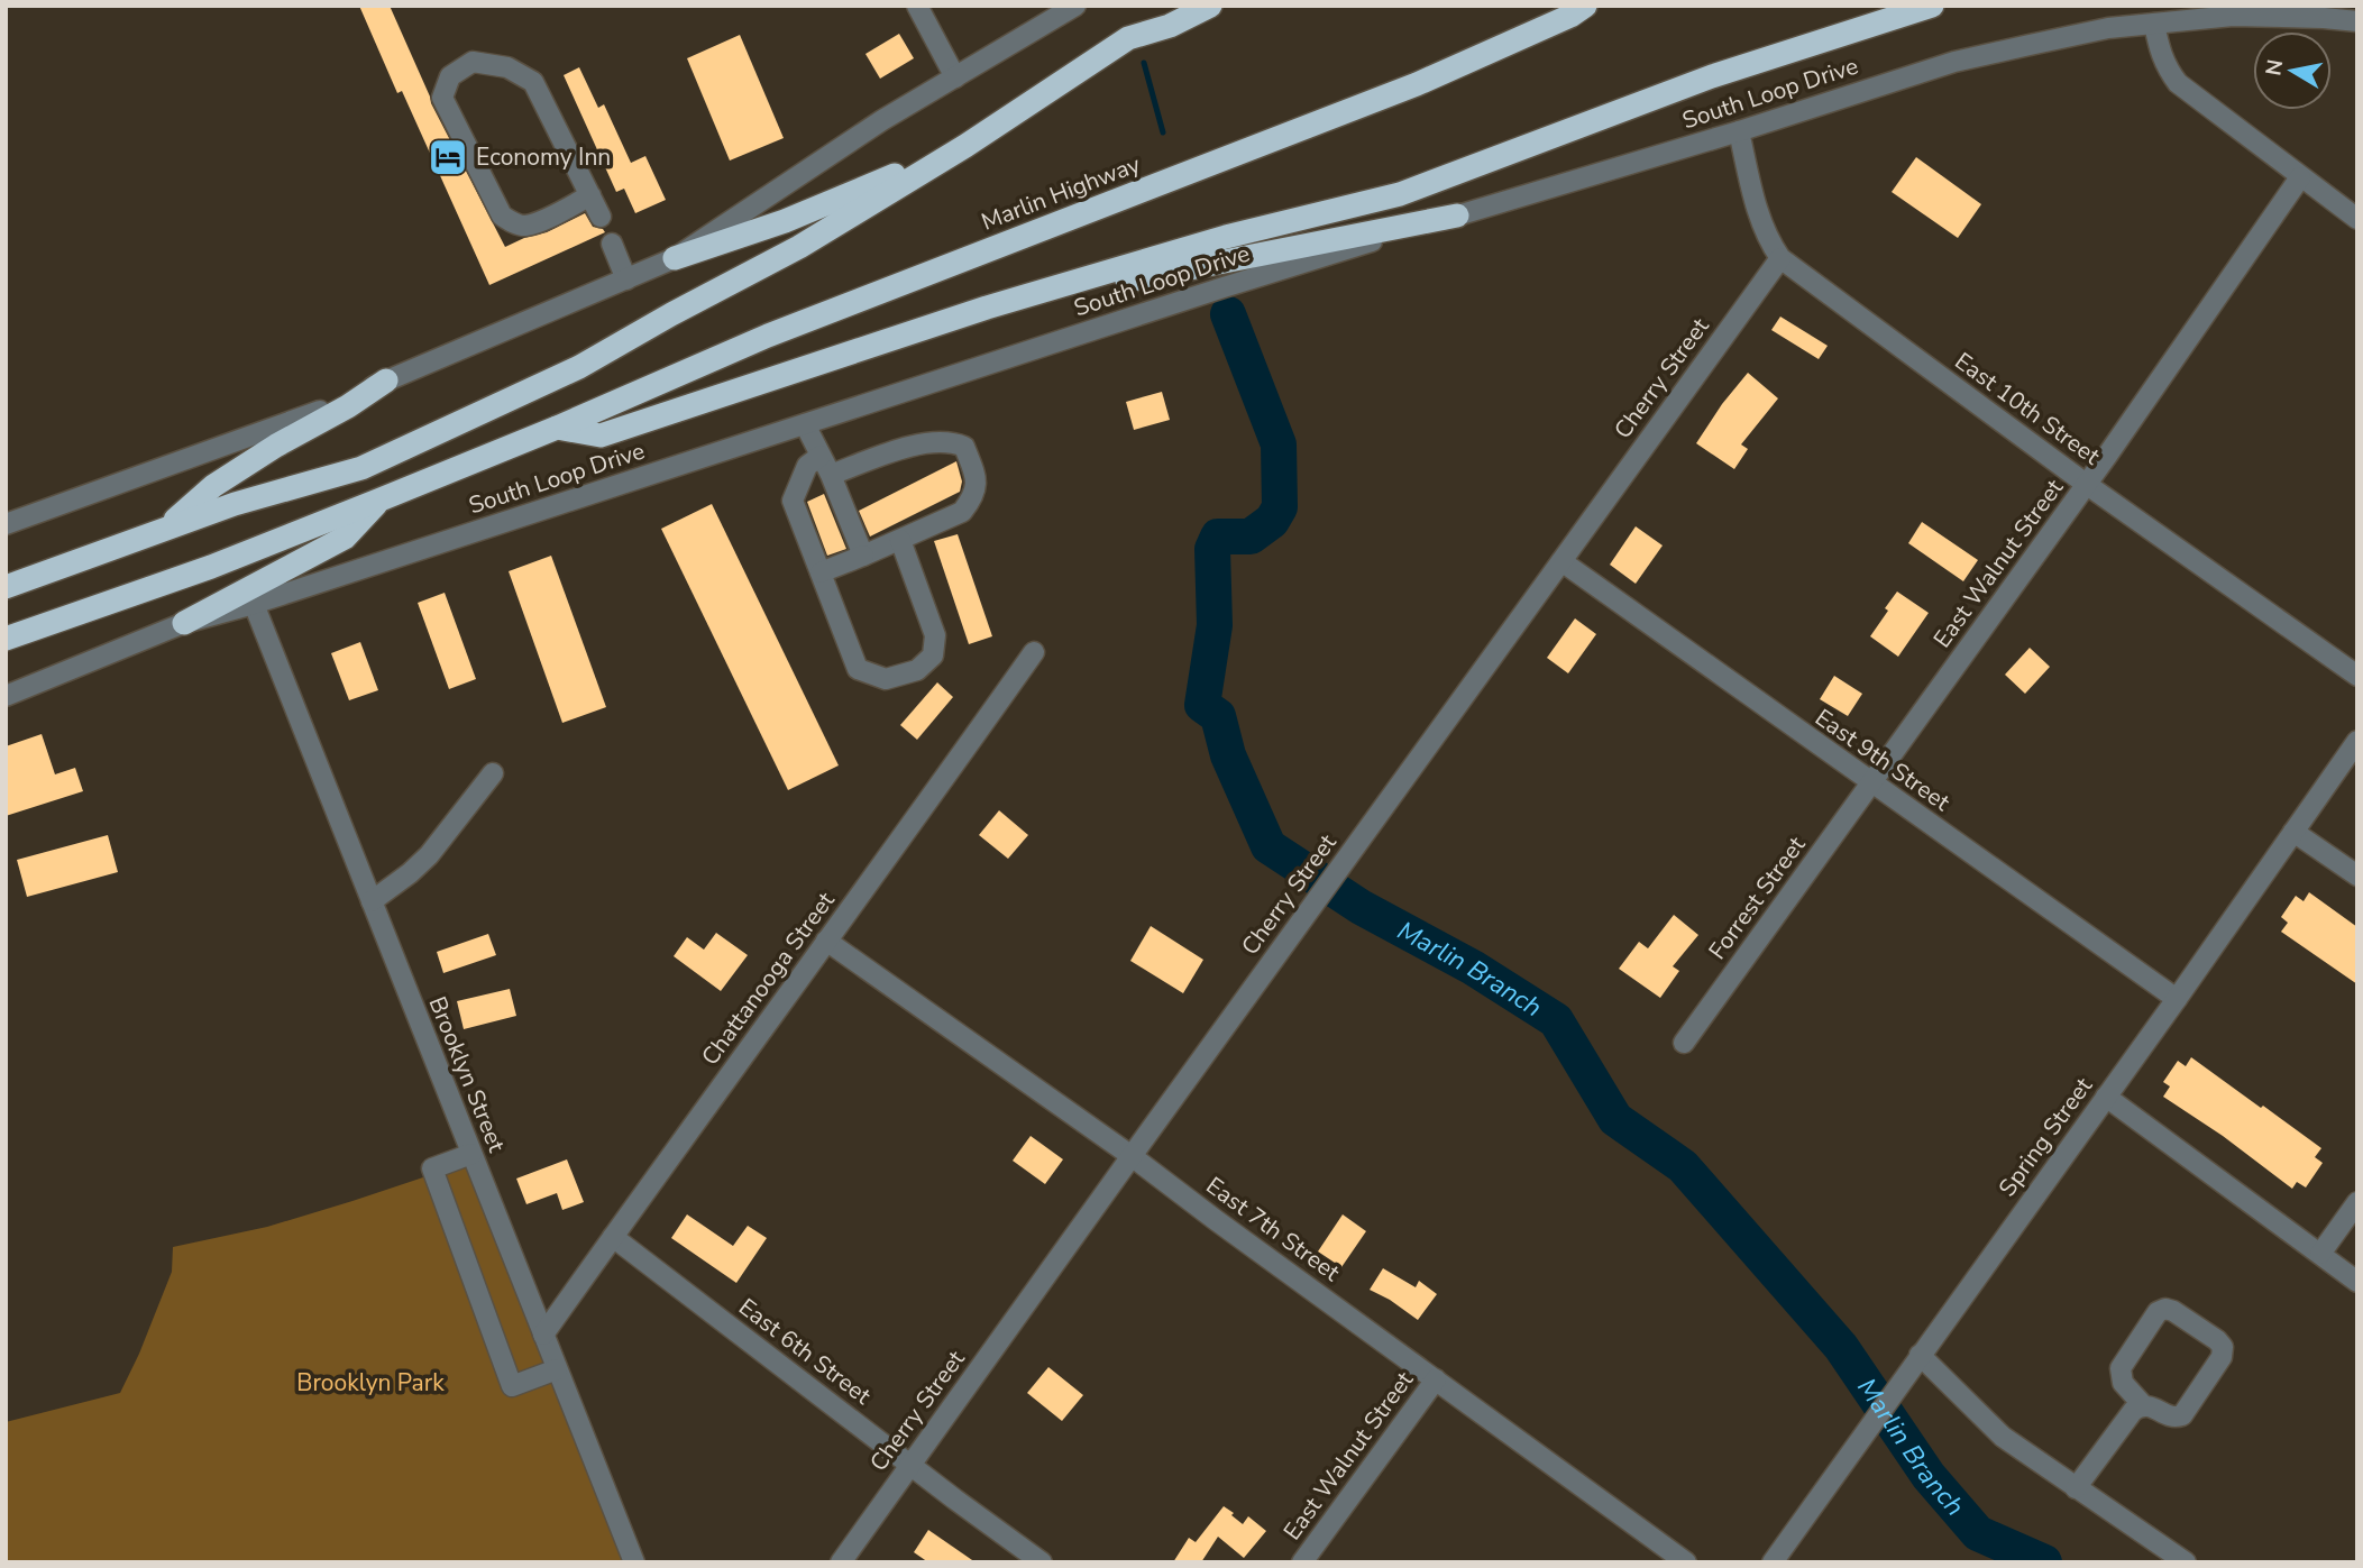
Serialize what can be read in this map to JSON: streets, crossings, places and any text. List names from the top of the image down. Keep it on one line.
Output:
{"streets":{"highway":["Marlin Highway"],"street":["South Loop Drive","Cherry Street","East 10th Street","East Walnut Street","East 9th Street","Forrest Street","Chattanooga Street","Brooklyn Street","Spring Street","East 7th Street","East 6th Street"]},"crossings":[["South Loop Drive","East 10th Street"],["South Loop Drive","Brooklyn Street"],["Cherry Street","East 10th Street"],["Cherry Street","East 9th Street"],["Cherry Street","East 7th Street"],["Cherry Street","East 6th Street"],["East 10th Street","East Walnut Street"],["East Walnut Street","East 9th Street"],["East Walnut Street","Forrest Street"],["East Walnut Street","East 7th Street"],["East 9th Street","Forrest Street"],["East 9th Street","Spring Street"],["Chattanooga Street","Brooklyn Street"],["Chattanooga Street","East 7th Street"],["Chattanooga Street","East 6th Street"]],"water":["Marlin Branch"],"parks":["Brooklyn Park"],"places":{"hotel":["Economy Inn"]},"north":"left"}
